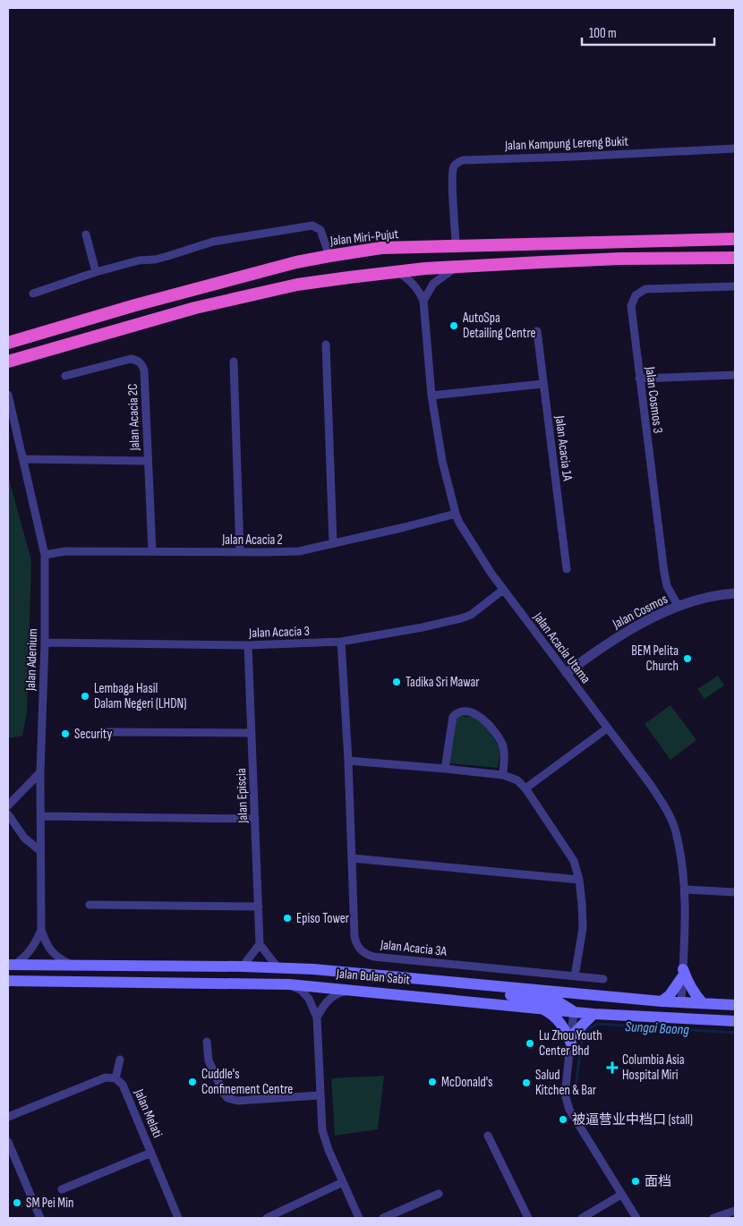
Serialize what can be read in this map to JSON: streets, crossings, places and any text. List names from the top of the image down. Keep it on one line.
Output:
{"streets":{"highway":["Jalan Miri-Pujut"],"main road":["Jalan Bulan Sabit"],"street":["Jalan Kampung Lereng Bukit","Jalan Cosmos 3","Jalan Acacia 2C","Jalan Acacia 1A","Jalan Acacia 2","Jalan Cosmos","Jalan Acacia 3","Jalan Acacia Utama","Jalan Adenium","Jalan Episcia","Jalan Acacia 3A","Jalan Melati"]},"crossings":[["Jalan Kampung Lereng Bukit","Jalan Miri-Pujut"],["Jalan Cosmos 3","Jalan Cosmos"],["Jalan Acacia 2C","Jalan Acacia 2"],["Jalan Acacia 2","Jalan Acacia Utama"],["Jalan Acacia 2","Jalan Adenium"],["Jalan Cosmos","Jalan Acacia Utama"],["Jalan Acacia 3","Jalan Acacia Utama"],["Jalan Acacia 3","Jalan Adenium"],["Jalan Acacia 3","Jalan Episcia"],["Jalan Acacia 3","Jalan Acacia 3A"],["Jalan Acacia Utama","Jalan Bulan Sabit"],["Jalan Adenium","Jalan Bulan Sabit"]],"water":["Sungai Baong"],"places":{"other":["AutoSpa Detailing Centre","BEM Pelita Church","Tadika Sri Mawar","Lembaga Hasil Dalam Negeri (LHDN)","Security","Episo Tower","Lu Zhou Youth Center Bhd","Cuddle's Confinement Centre","McDonald's","Salud Kitchen & Bar","被逼营业中档口 (stall)","面档","SM Pei Min"],"health":["Columbia Asia Hospital Miri"]},"scale_bar":"100 m"}
